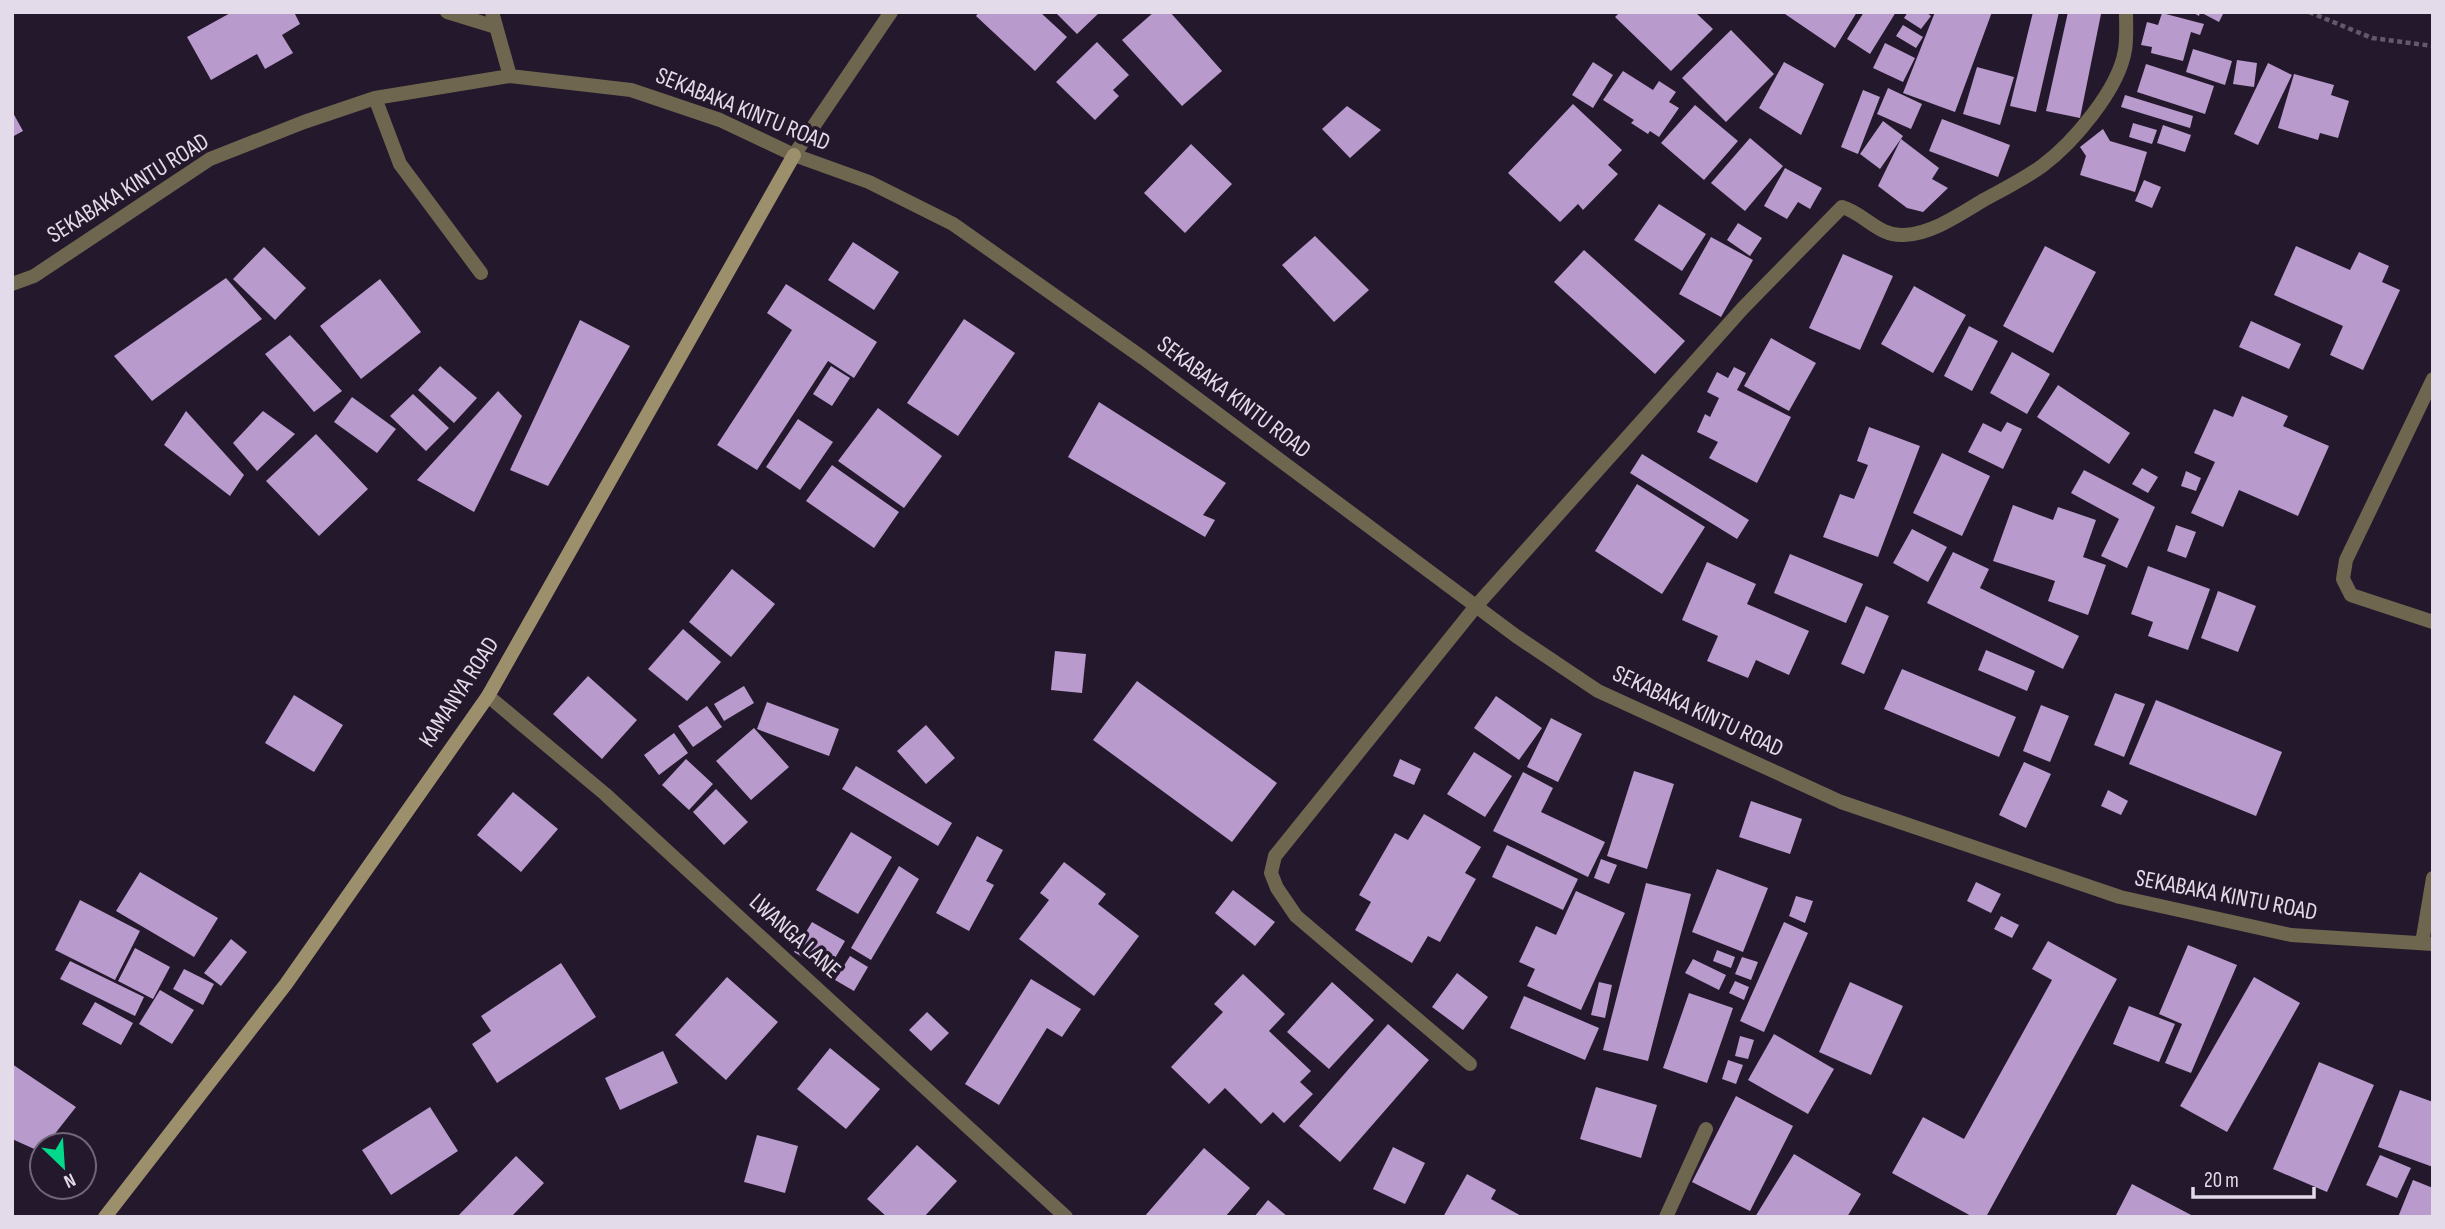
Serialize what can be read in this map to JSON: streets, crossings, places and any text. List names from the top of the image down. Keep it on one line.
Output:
{"streets":{"street":["SEKABAKA KINTU ROAD","KAMANYA ROAD","LWANGA LANE"]},"crossings":[["SEKABAKA KINTU ROAD","KAMANYA ROAD"],["KAMANYA ROAD","LWANGA LANE"]],"scale_bar":"20 m","north":"bottom right"}
